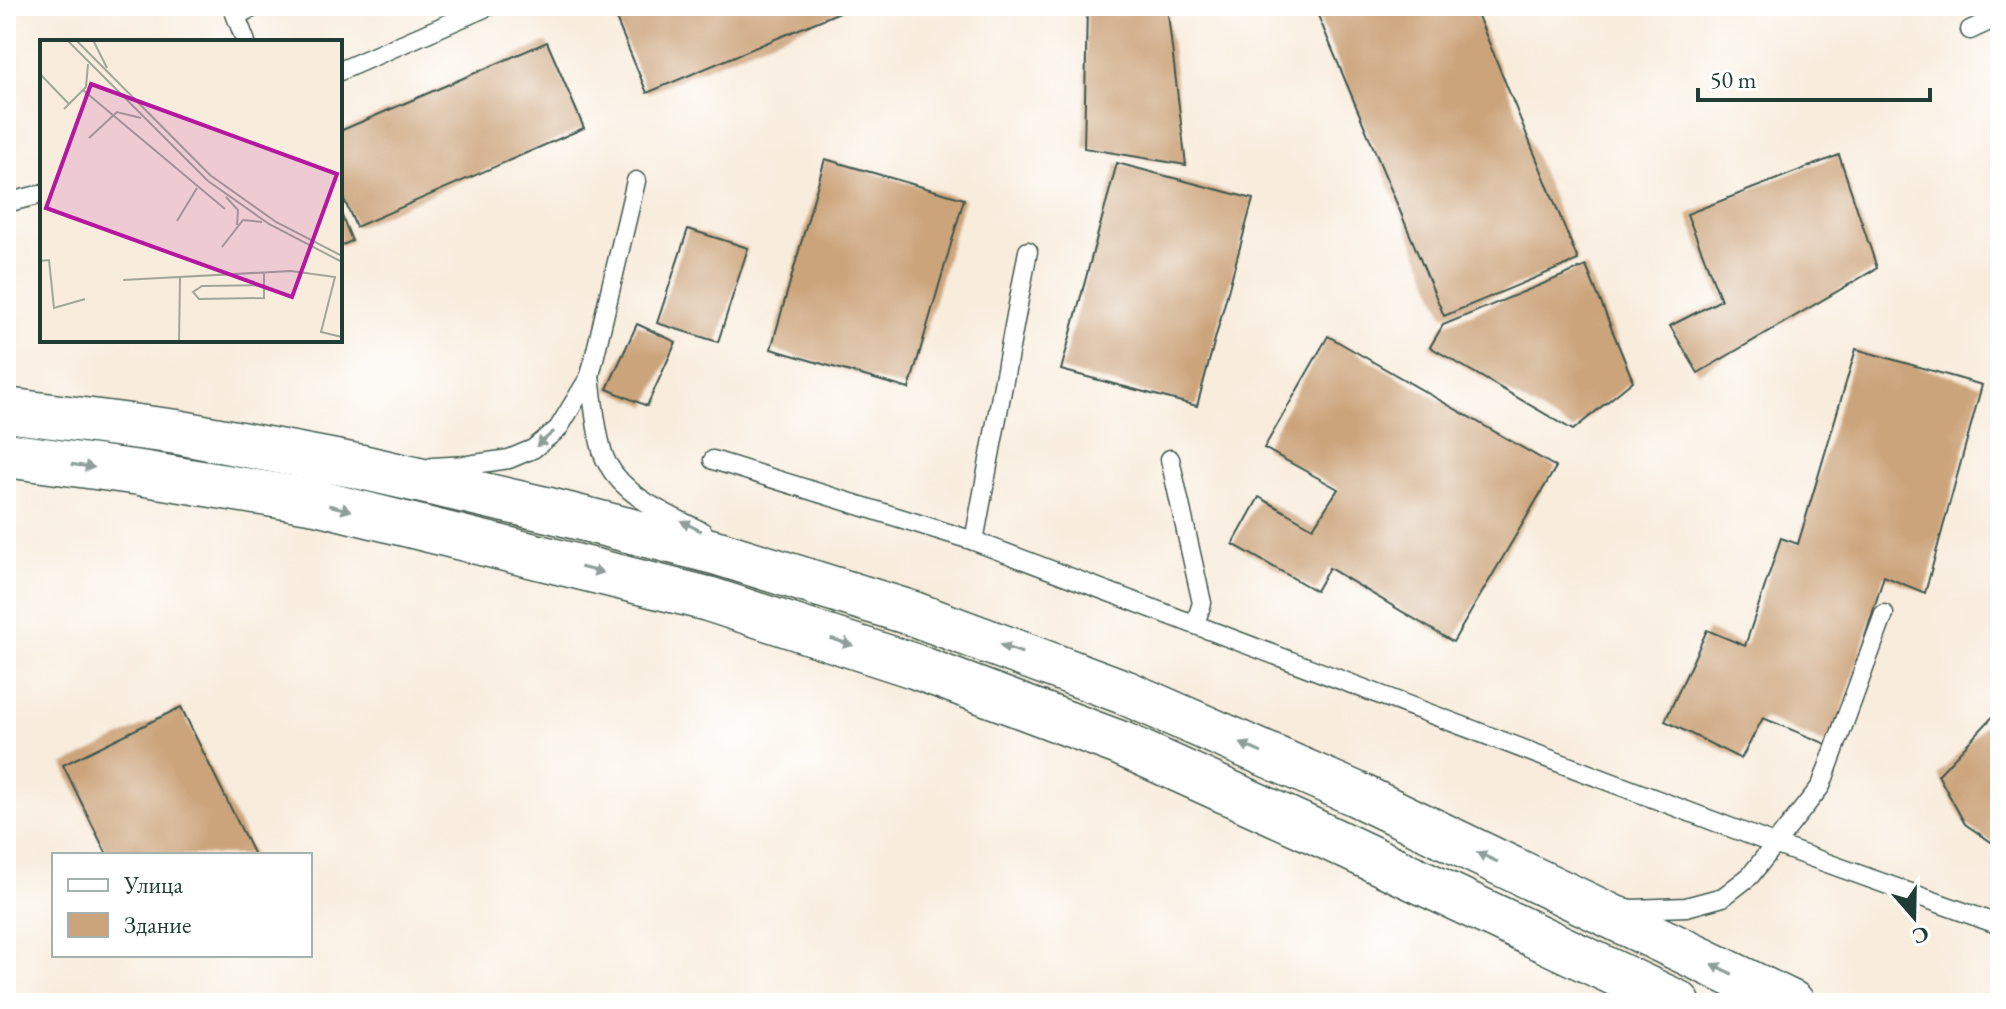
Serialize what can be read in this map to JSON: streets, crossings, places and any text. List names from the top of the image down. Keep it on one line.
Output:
{"legend":["Улица","Здание"],"scale_bar":"50 m","north":"bottom"}
